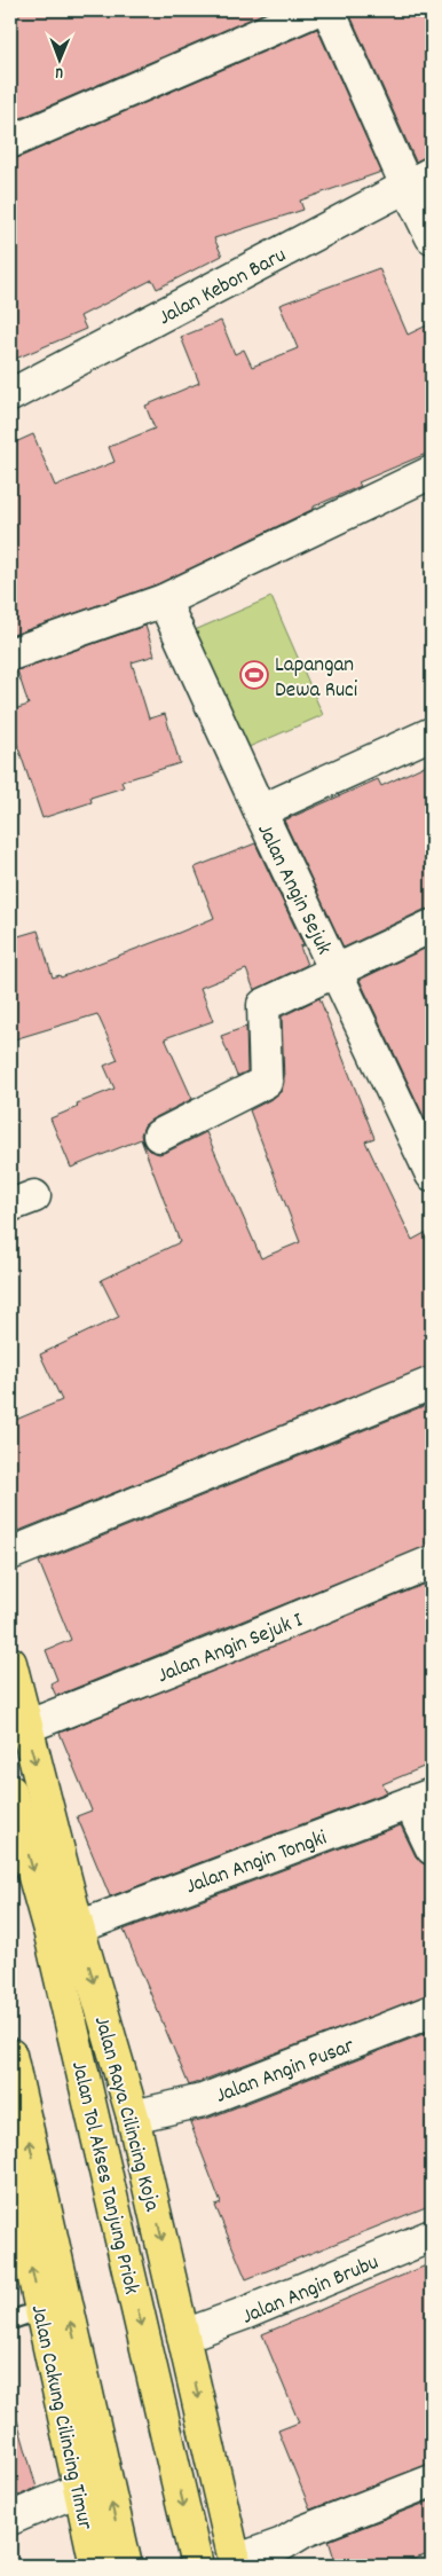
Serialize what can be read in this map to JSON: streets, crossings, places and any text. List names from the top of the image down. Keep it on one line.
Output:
{"streets":{"highway":["Jalan Raya Cilincing Koja","Jalan Tol Akses Tanjung Priok","Jalan Cakung Cilincing Timur"],"street":["Jalan Kebon Baru","Jalan Angin Sejuk","Jalan Angin Sejuk I","Jalan Angin Tongki","Jalan Angin Pusar","Jalan Angin Brubu"]},"crossings":[["Jalan Angin Sejuk I","Jalan Raya Cilincing Koja"],["Jalan Angin Tongki","Jalan Raya Cilincing Koja"],["Jalan Angin Pusar","Jalan Raya Cilincing Koja"],["Jalan Raya Cilincing Koja","Jalan Angin Brubu"]],"places":{"sports":["Lapangan Dewa Ruci"]},"north":"bottom"}
